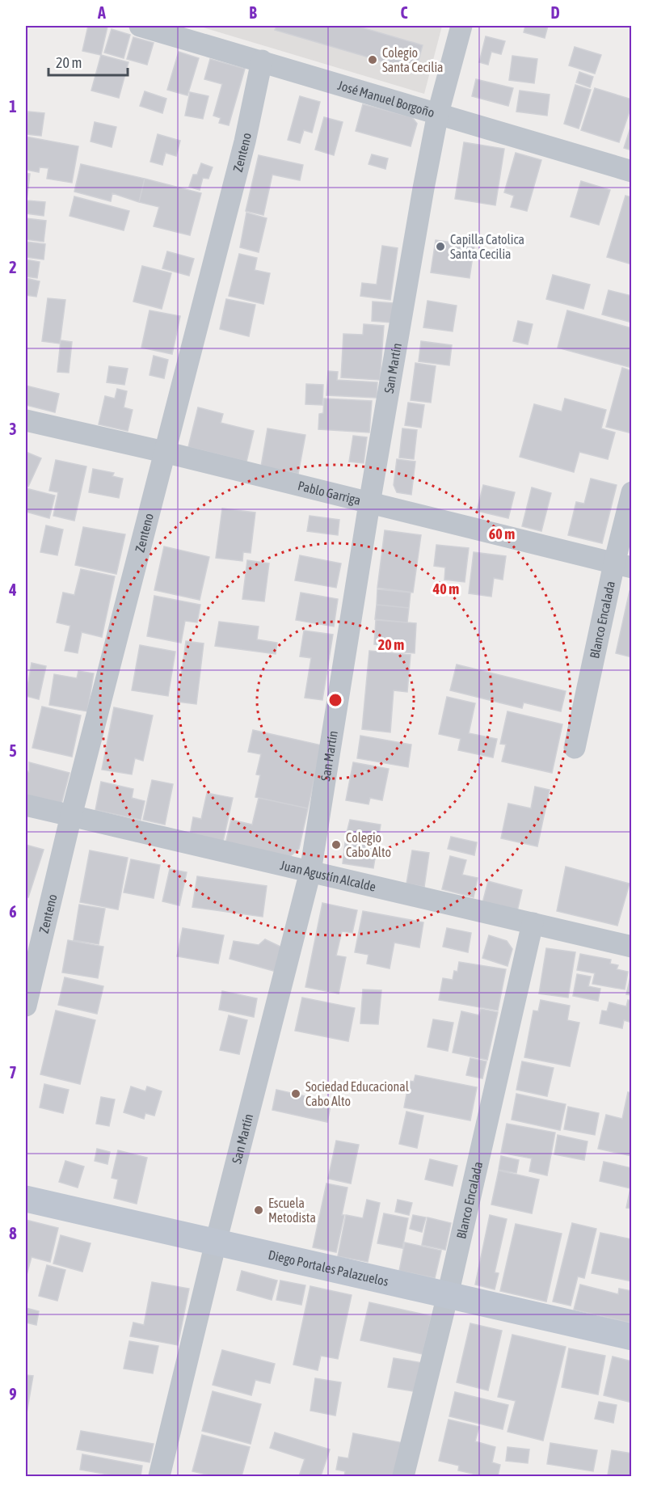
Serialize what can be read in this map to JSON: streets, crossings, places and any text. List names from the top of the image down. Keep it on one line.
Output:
{"streets":{"street":["José Manuel Borgoño","Zenteno","San Martín","Pablo Garriga","Blanco Encalada","Juan Agustín Alcalde","Diego Portales Palazuelos"]},"crossings":[["José Manuel Borgoño","Zenteno"],["José Manuel Borgoño","San Martín"],["Zenteno","Pablo Garriga"],["Zenteno","Juan Agustín Alcalde"],["San Martín","Pablo Garriga"],["San Martín","Juan Agustín Alcalde"],["San Martín","Diego Portales Palazuelos"],["Pablo Garriga","Blanco Encalada"],["Blanco Encalada","Juan Agustín Alcalde"],["Blanco Encalada","Diego Portales Palazuelos"]],"places":["Colegio Santa Cecilia","Capilla Catolica Santa Cecilia","Colegio Cabo Alto","Sociedad Educacional Cabo Alto","Escuela Metodista"],"scale_bar":"20 m","grid":{"columns":["A","B","C","D"],"rows":["1","2","3","4","5","6","7","8","9"]},"rings":["60 m","40 m","20 m"]}
